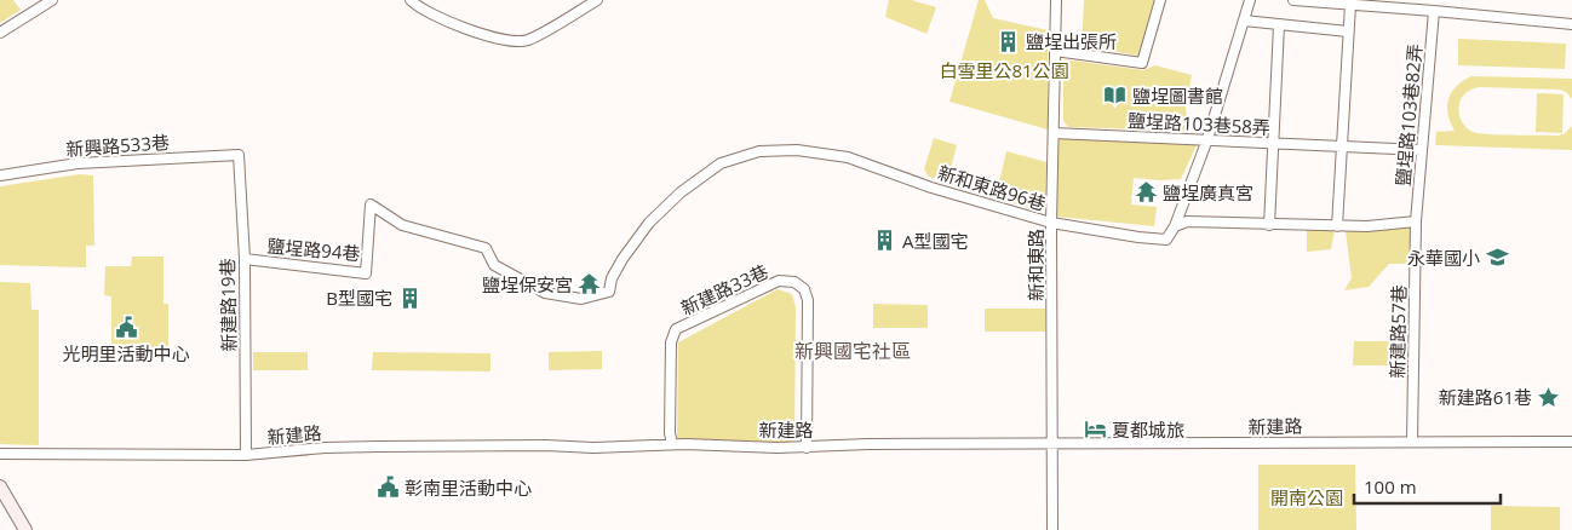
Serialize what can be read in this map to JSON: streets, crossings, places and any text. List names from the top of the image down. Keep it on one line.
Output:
{"streets":{"street":["鹽埕路103巷82弄","鹽埕路103巷58弄","新興路533巷","新和東路96巷","鹽埕路94巷","新和東路","新建路33巷","新建路19巷","新建路57巷","新建路"]},"crossings":[["鹽埕路103巷82弄","鹽埕路103巷58弄"],["鹽埕路103巷82弄","新建路57巷"],["鹽埕路103巷58弄","新和東路"],["新興路533巷","新建路19巷"],["新和東路96巷","鹽埕路94巷"],["新和東路96巷","新和東路"],["鹽埕路94巷","新建路19巷"],["新和東路","新建路"],["新建路33巷","新建路"],["新建路19巷","新建路"],["新建路57巷","新建路"]],"districts":["新興國宅社區"],"parks":["白雪里公81公園","開南公園"],"places":{"building":["鹽埕出張所","A型國宅","B型國宅"],"library":["鹽埕圖書館"],"temple":["鹽埕廣真宮","鹽埕保安宮"],"school or university":["永華國小"],"public building":["光明里活動中心","彰南里活動中心"],"place":["新建路61巷"],"hotel":["夏都城旅"]},"scale_bar":"100 m"}
